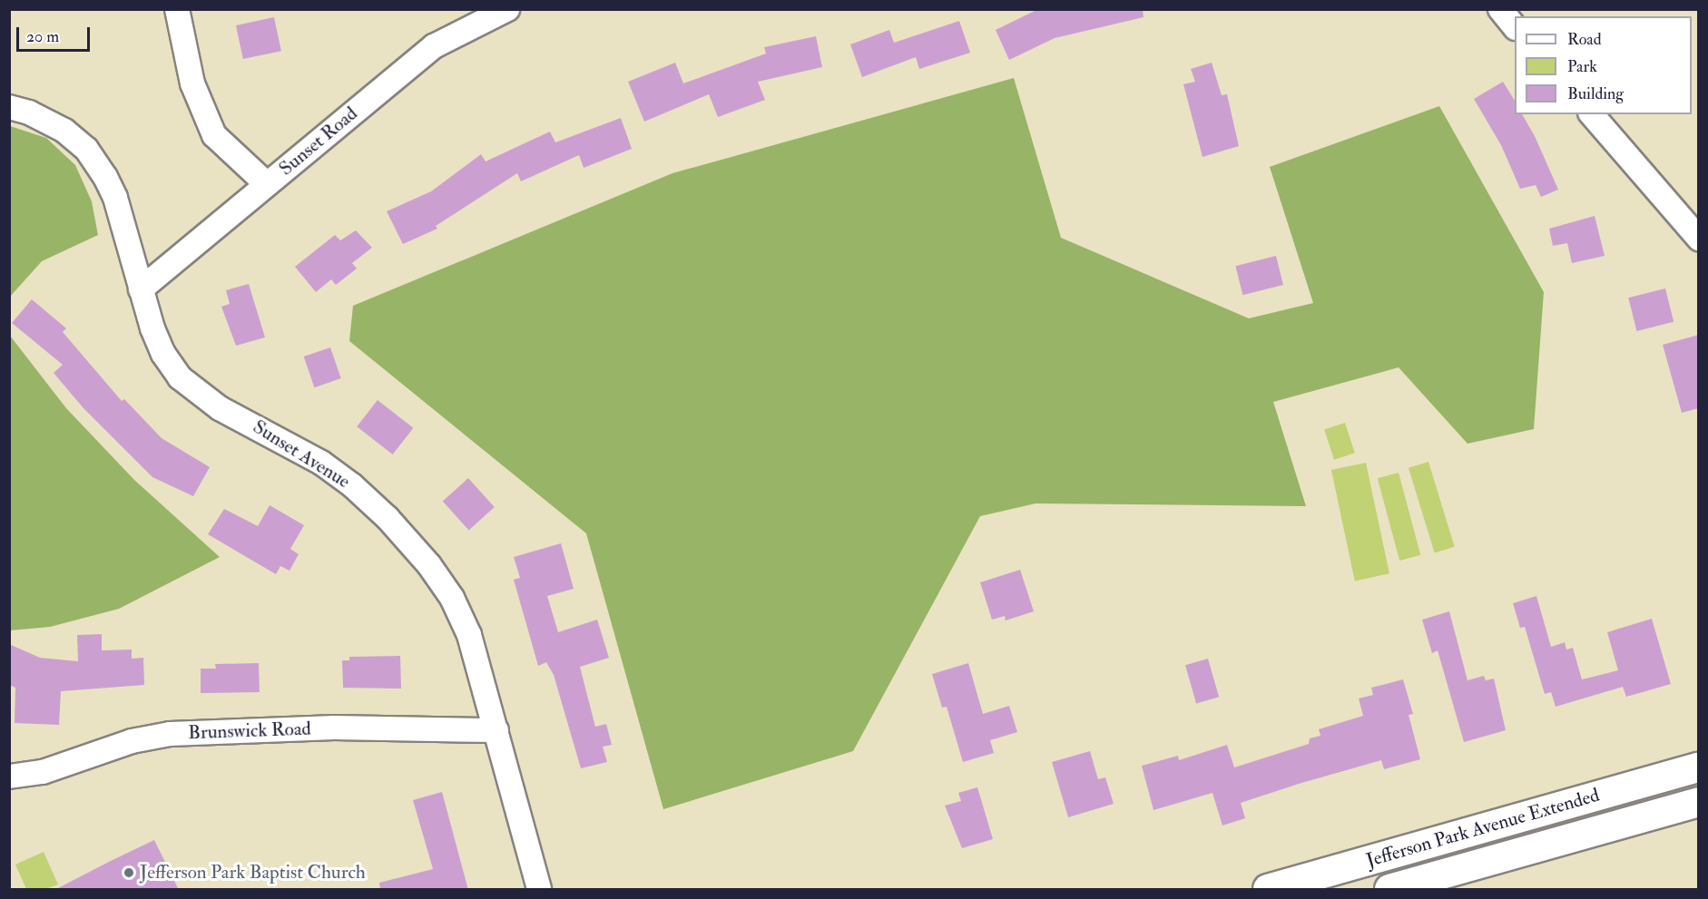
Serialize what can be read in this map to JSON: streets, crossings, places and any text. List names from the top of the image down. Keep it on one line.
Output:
{"streets":{"street":["Sunset Road","Sunset Avenue","Brunswick Road","Jefferson Park Avenue Extended"]},"crossings":[["Sunset Road","Sunset Avenue"],["Sunset Avenue","Brunswick Road"]],"places":["Jefferson Park Baptist Church"],"legend":["Road","Park","Building"],"scale_bar":"20 m"}
